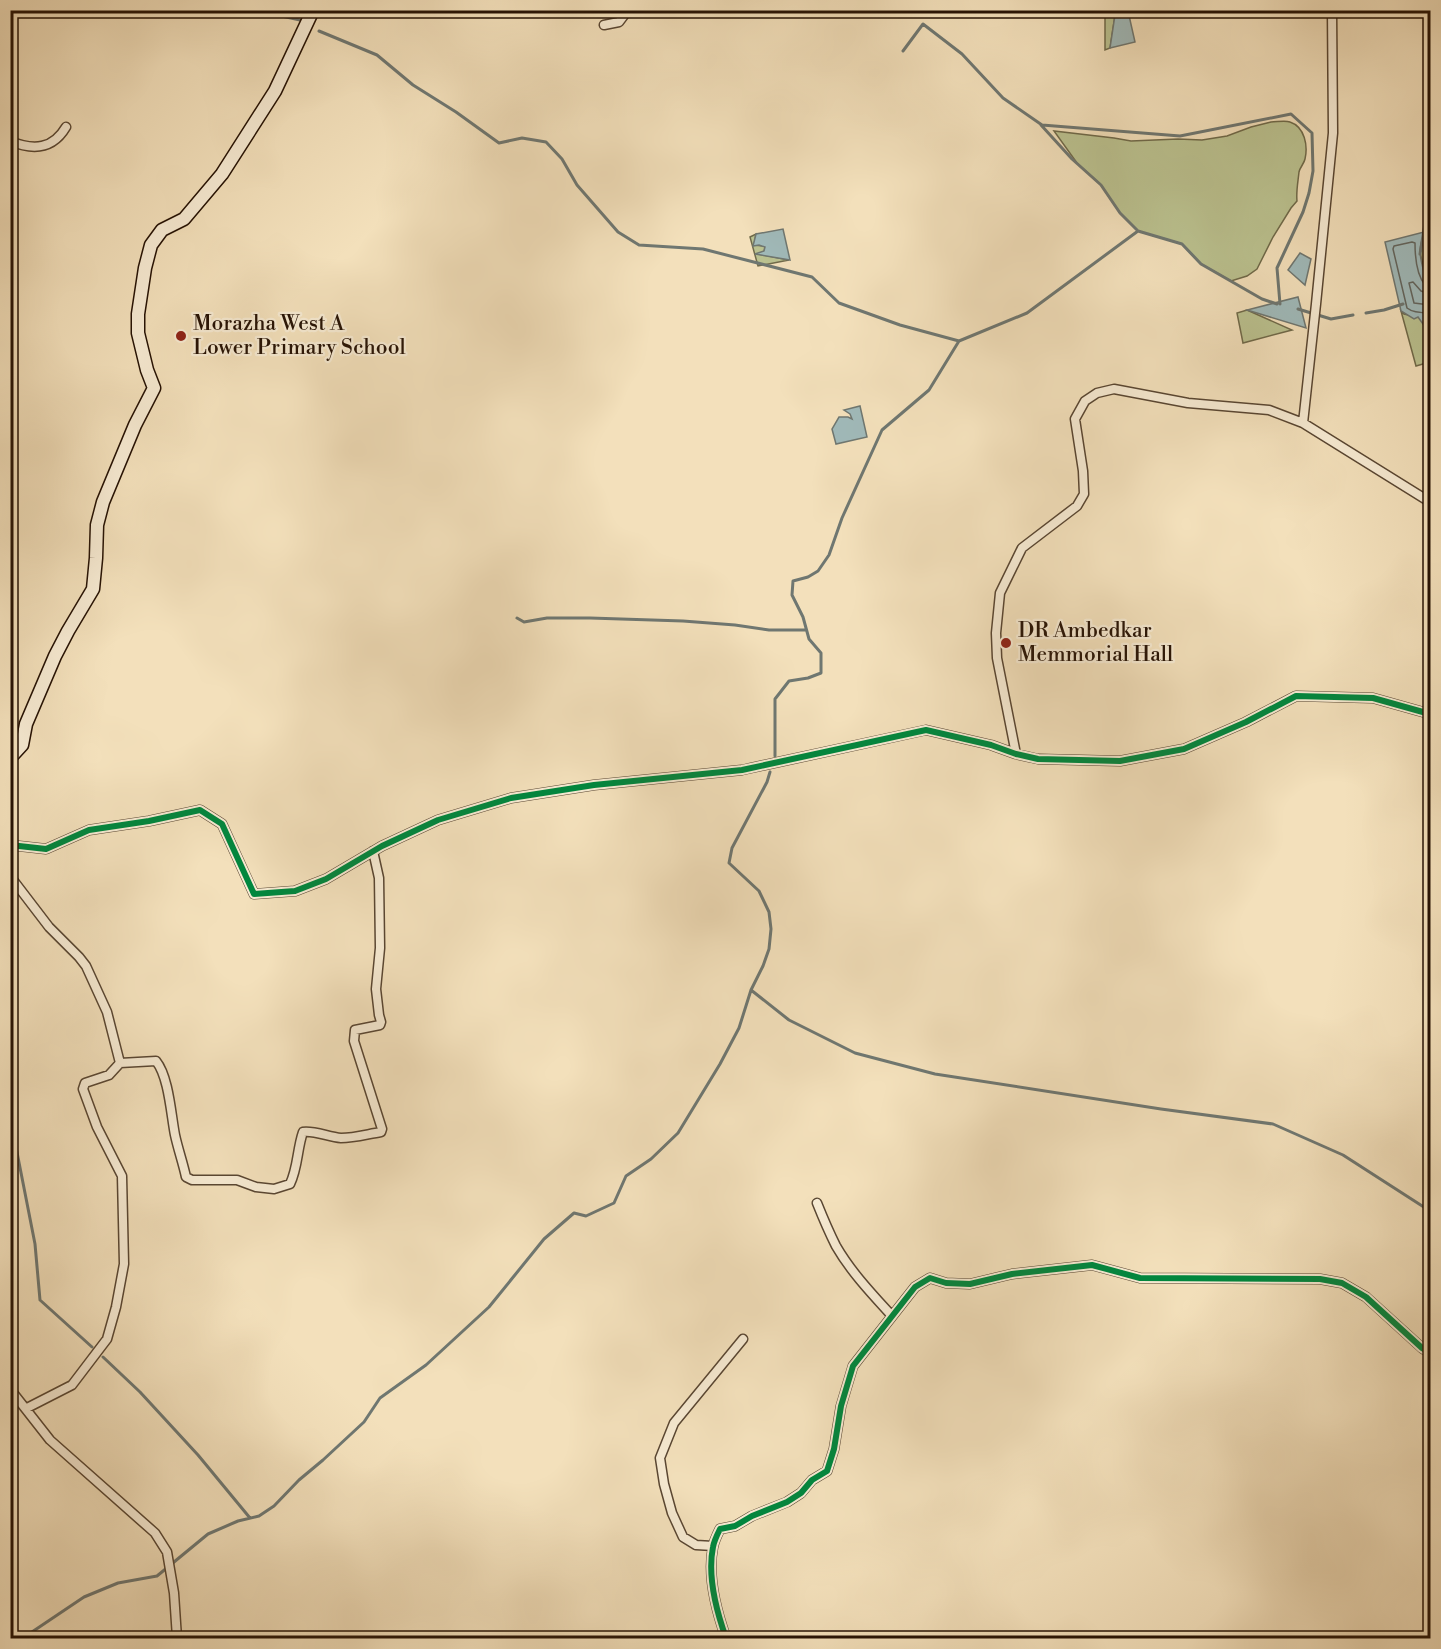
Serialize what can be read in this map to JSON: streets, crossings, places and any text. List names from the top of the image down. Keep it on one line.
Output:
{"places":["Morazha West A Lower Primary School","DR Ambedkar Memmorial Hall"]}
